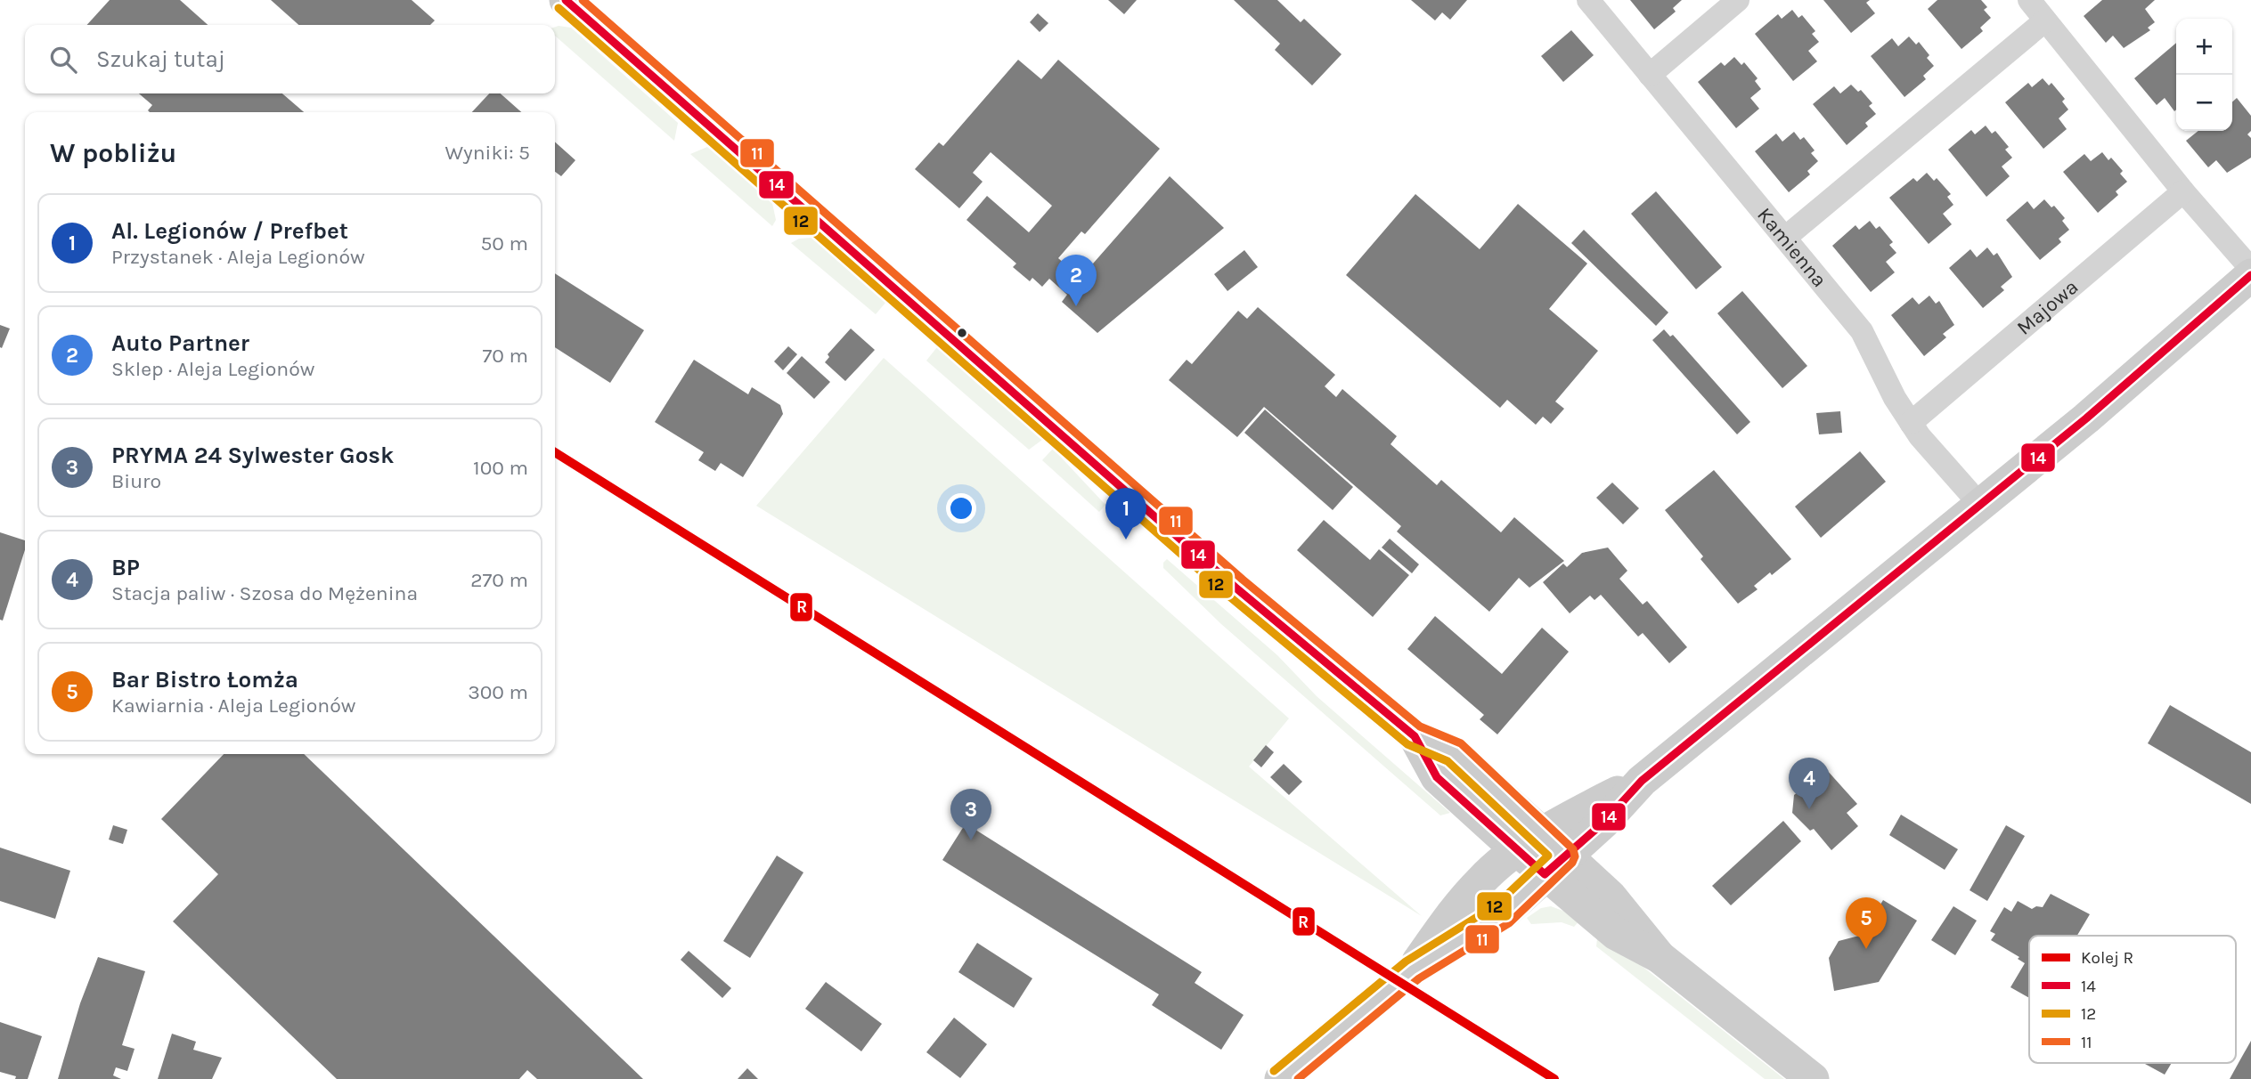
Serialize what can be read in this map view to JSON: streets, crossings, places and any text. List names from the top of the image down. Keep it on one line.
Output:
{"streets":{"street":["Kamienna","Majowa"]},"crossings":[["Kamienna","Majowa"]],"lines":["transit line 14","transit line 11","transit line 12","rail line R"],"legend":["Kolej R","14","12","11"],"page":{"map_buttons":["+","−"],"search":"Szukaj tutaj","heading":["W pobliżu","Wyniki: 5"],"list":[{"mark":"1","name":"Al. Legionów / Prefbet","note":"Przystanek · Aleja Legionów","value":"50 m"},{"mark":"2","name":"Auto Partner","note":"Sklep · Aleja Legionów","value":"70 m"},{"mark":"3","name":"PRYMA 24 Sylwester Gosk","note":"Biuro","value":"100 m"},{"mark":"4","name":"BP","note":"Stacja paliw · Szosa do Mężenina","value":"270 m"},{"mark":"5","name":"Bar Bistro Łomża","note":"Kawiarnia · Aleja Legionów","value":"300 m"}],"pins":["2","1","4","3","5"]}}
